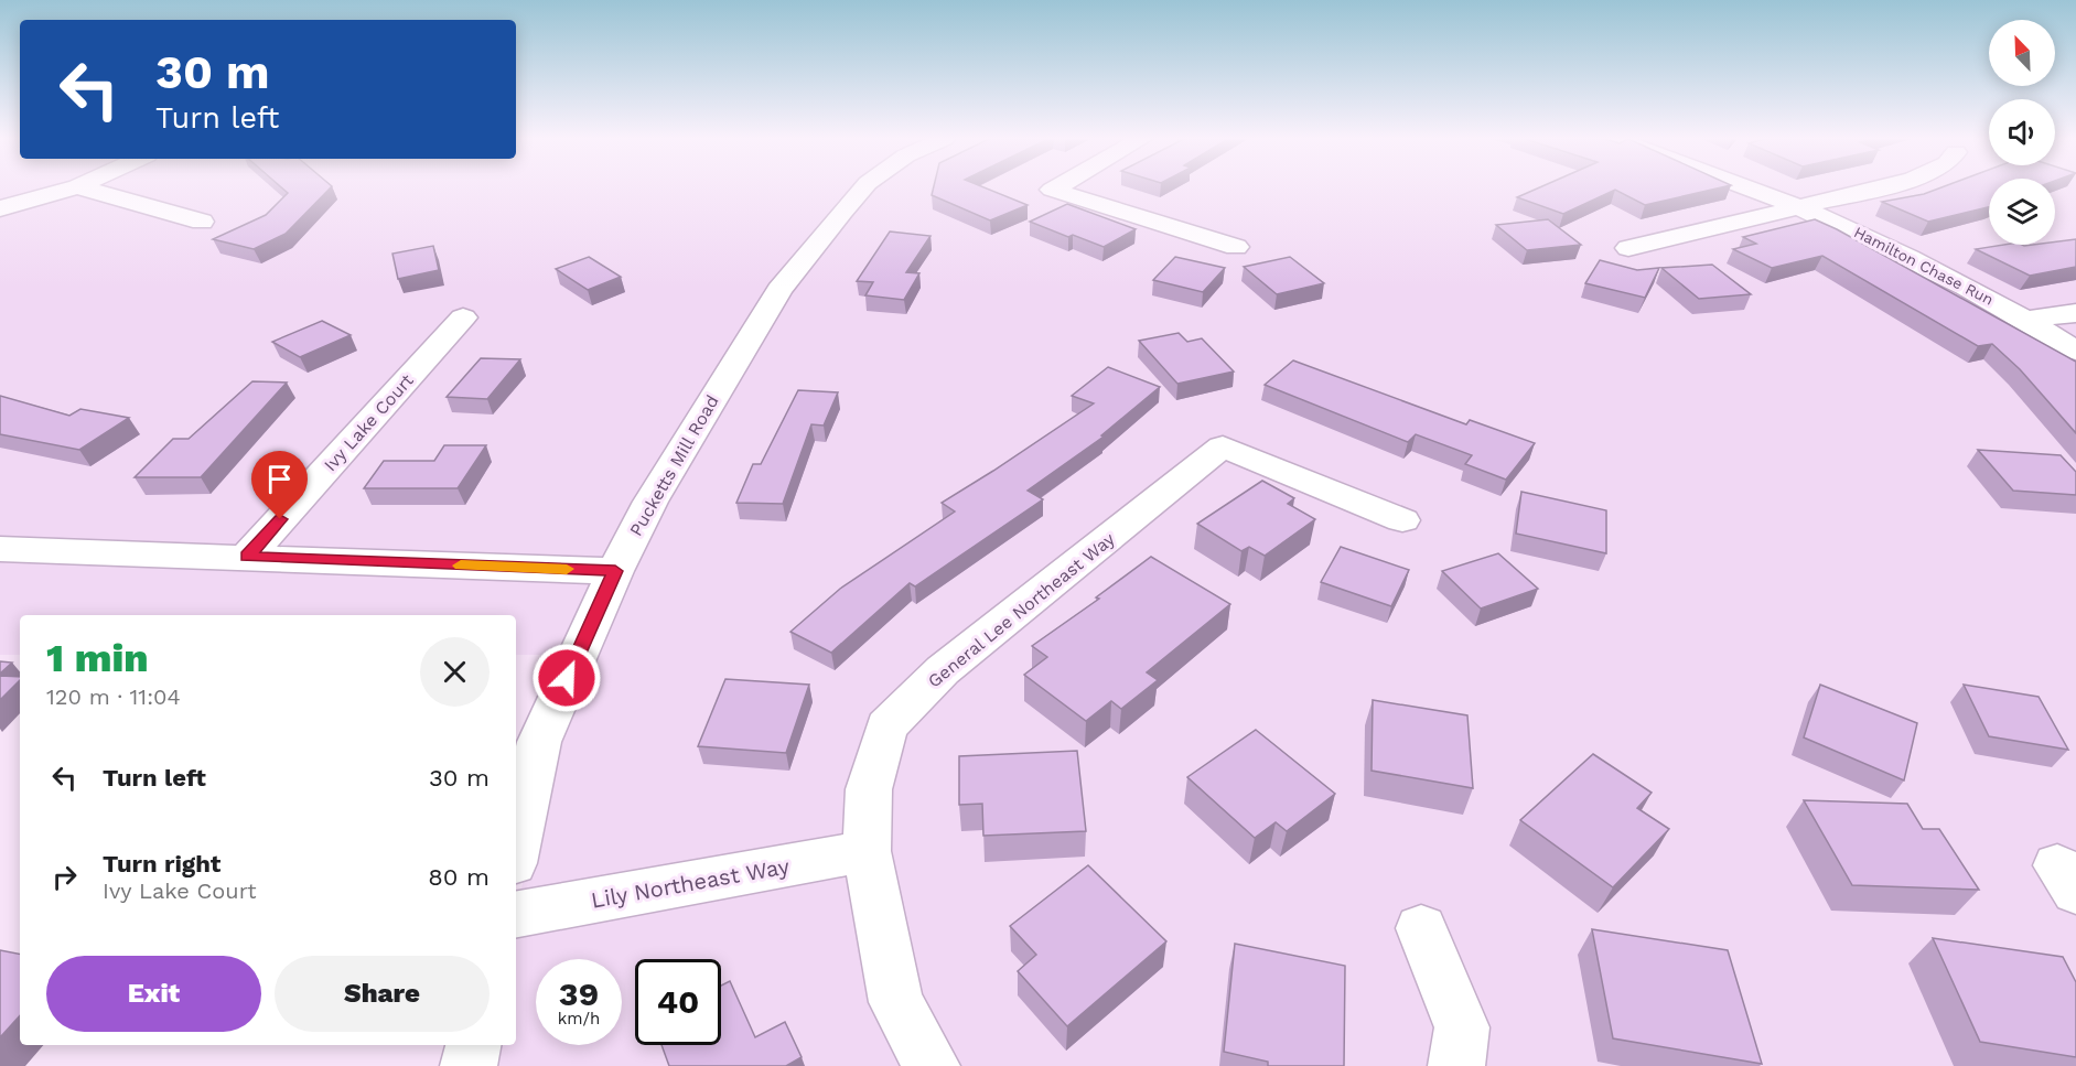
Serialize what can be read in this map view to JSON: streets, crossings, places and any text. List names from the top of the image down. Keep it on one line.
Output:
{"streets":{"street":["Hamilton Chase Run","Ivy Lake Court","Pucketts Mill Road","General Lee Northeast Way","Lily Northeast Way"]},"crossings":[["General Lee Northeast Way","Lily Northeast Way"]],"north":"top left","page":{"turn":["30 m","Turn left"],"heading":["1 min","120 m · 11:04"],"list":[{"name":"Turn left","value":"30 m"},{"name":"Turn right","note":"Ivy Lake Court","value":"80 m"}],"buttons":["Exit","Share"],"speed":"39 km/h","limit":"40"}}
